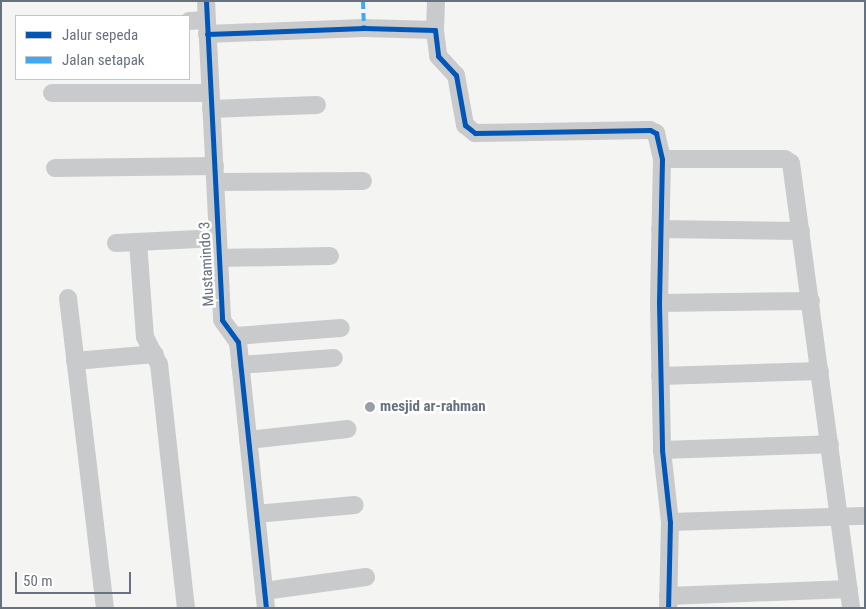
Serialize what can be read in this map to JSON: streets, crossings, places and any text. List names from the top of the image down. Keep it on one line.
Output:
{"streets":{"street":["Mustamindo 3"]},"places":["mesjid ar-rahman"],"legend":["Jalur sepeda","Jalan setapak"],"scale_bar":"50 m"}
